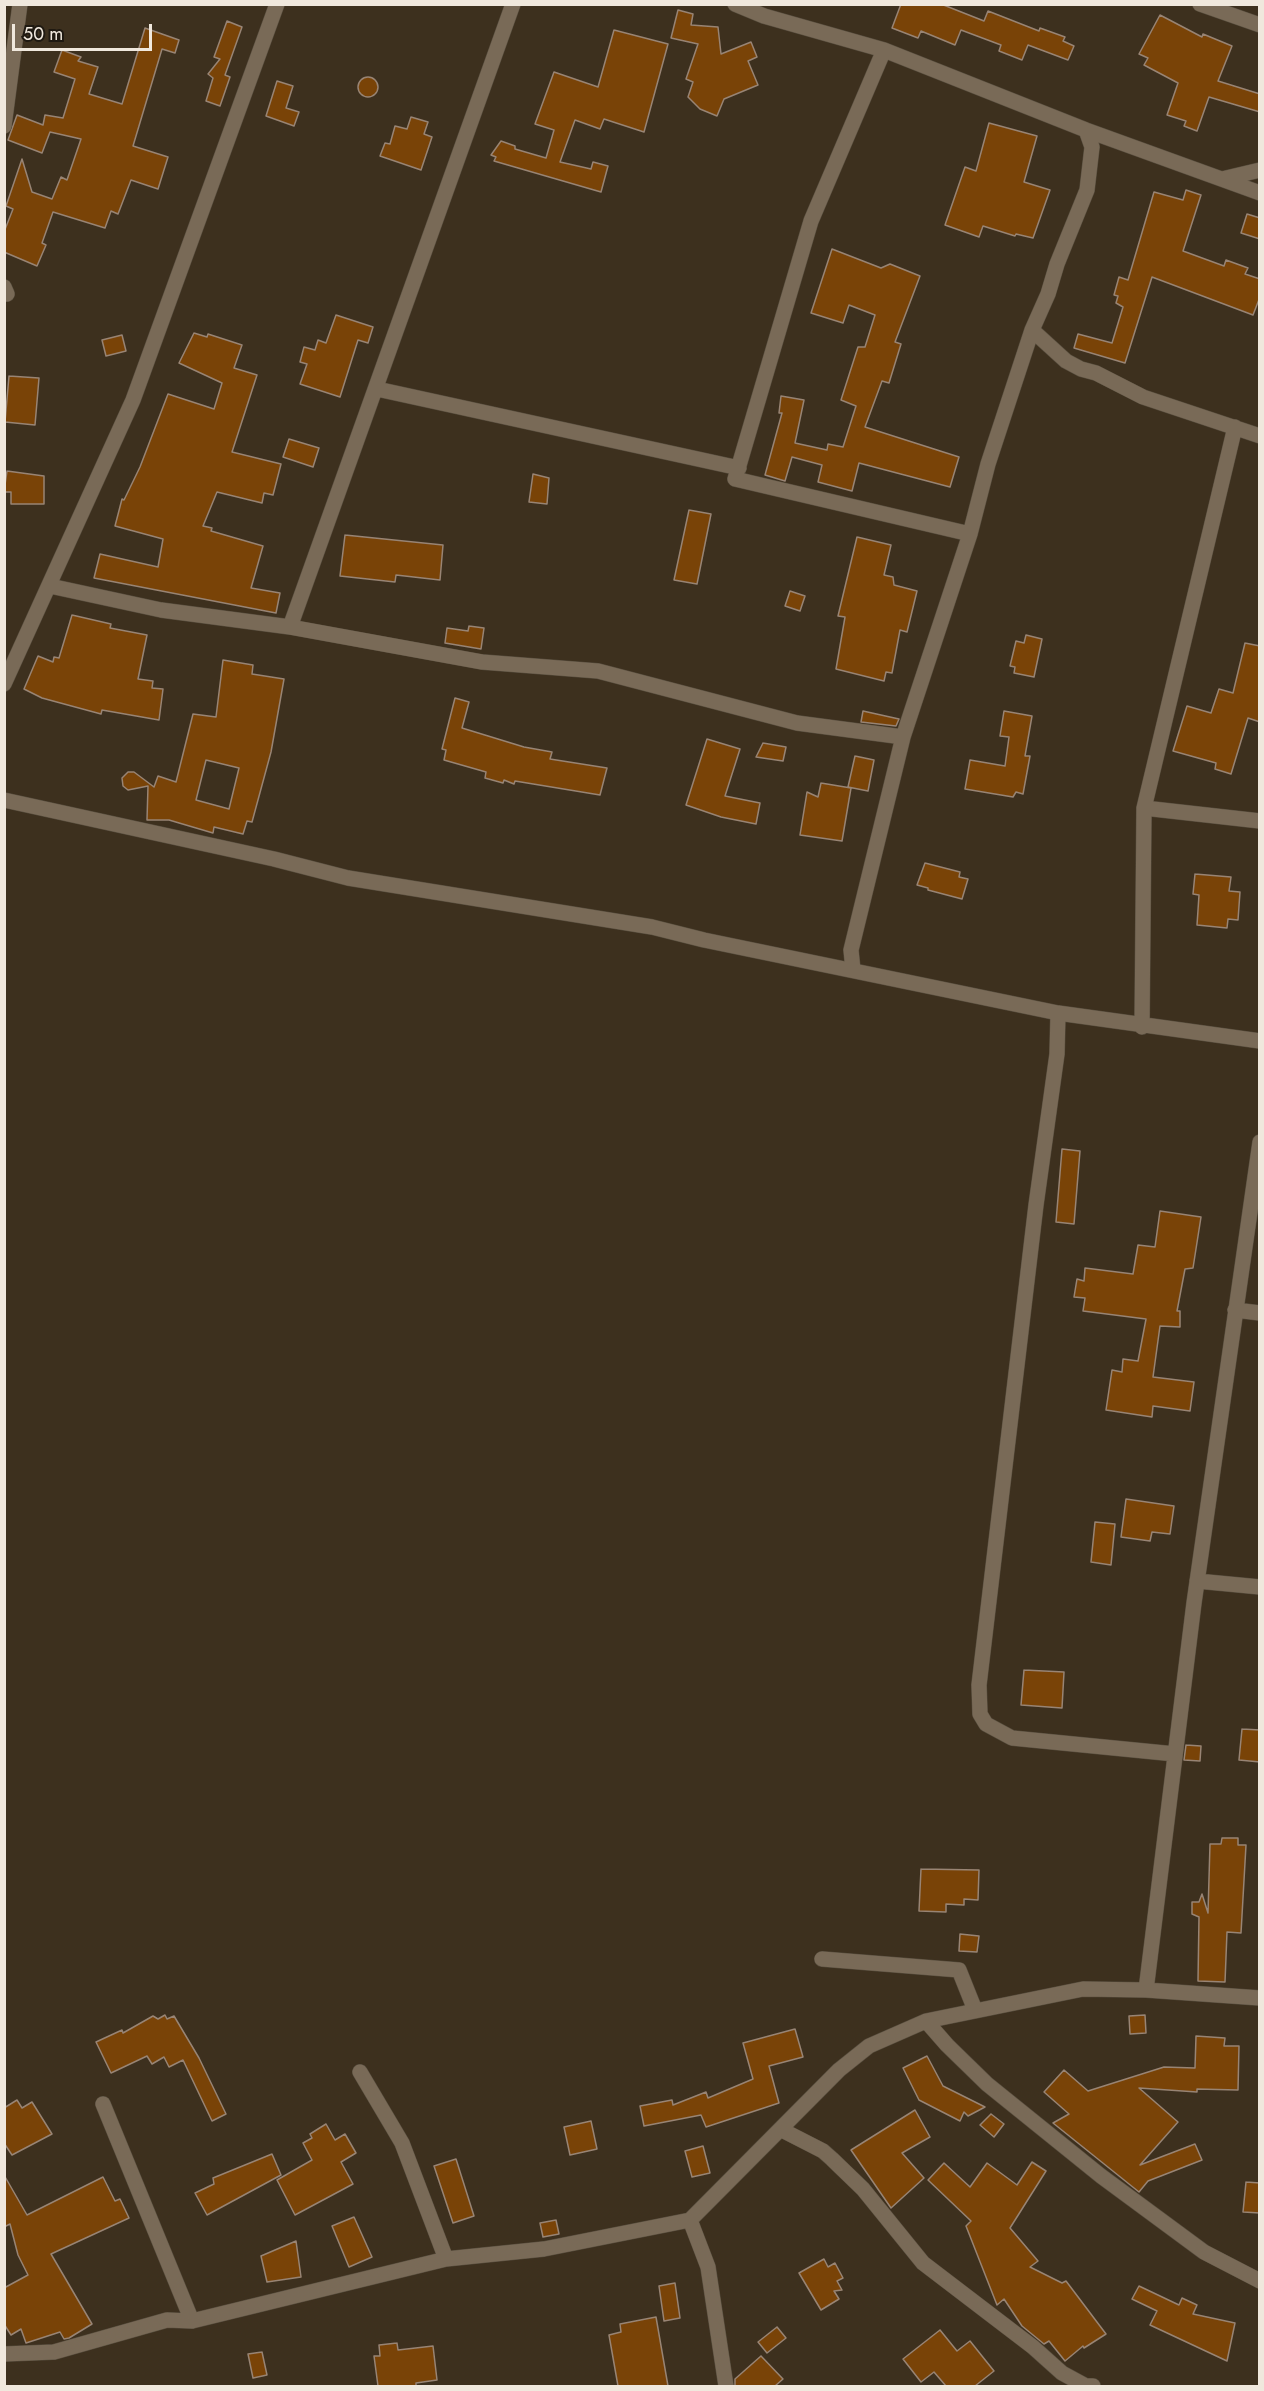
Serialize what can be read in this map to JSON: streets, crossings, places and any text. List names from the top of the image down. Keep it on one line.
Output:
{"scale_bar":"50 m"}
